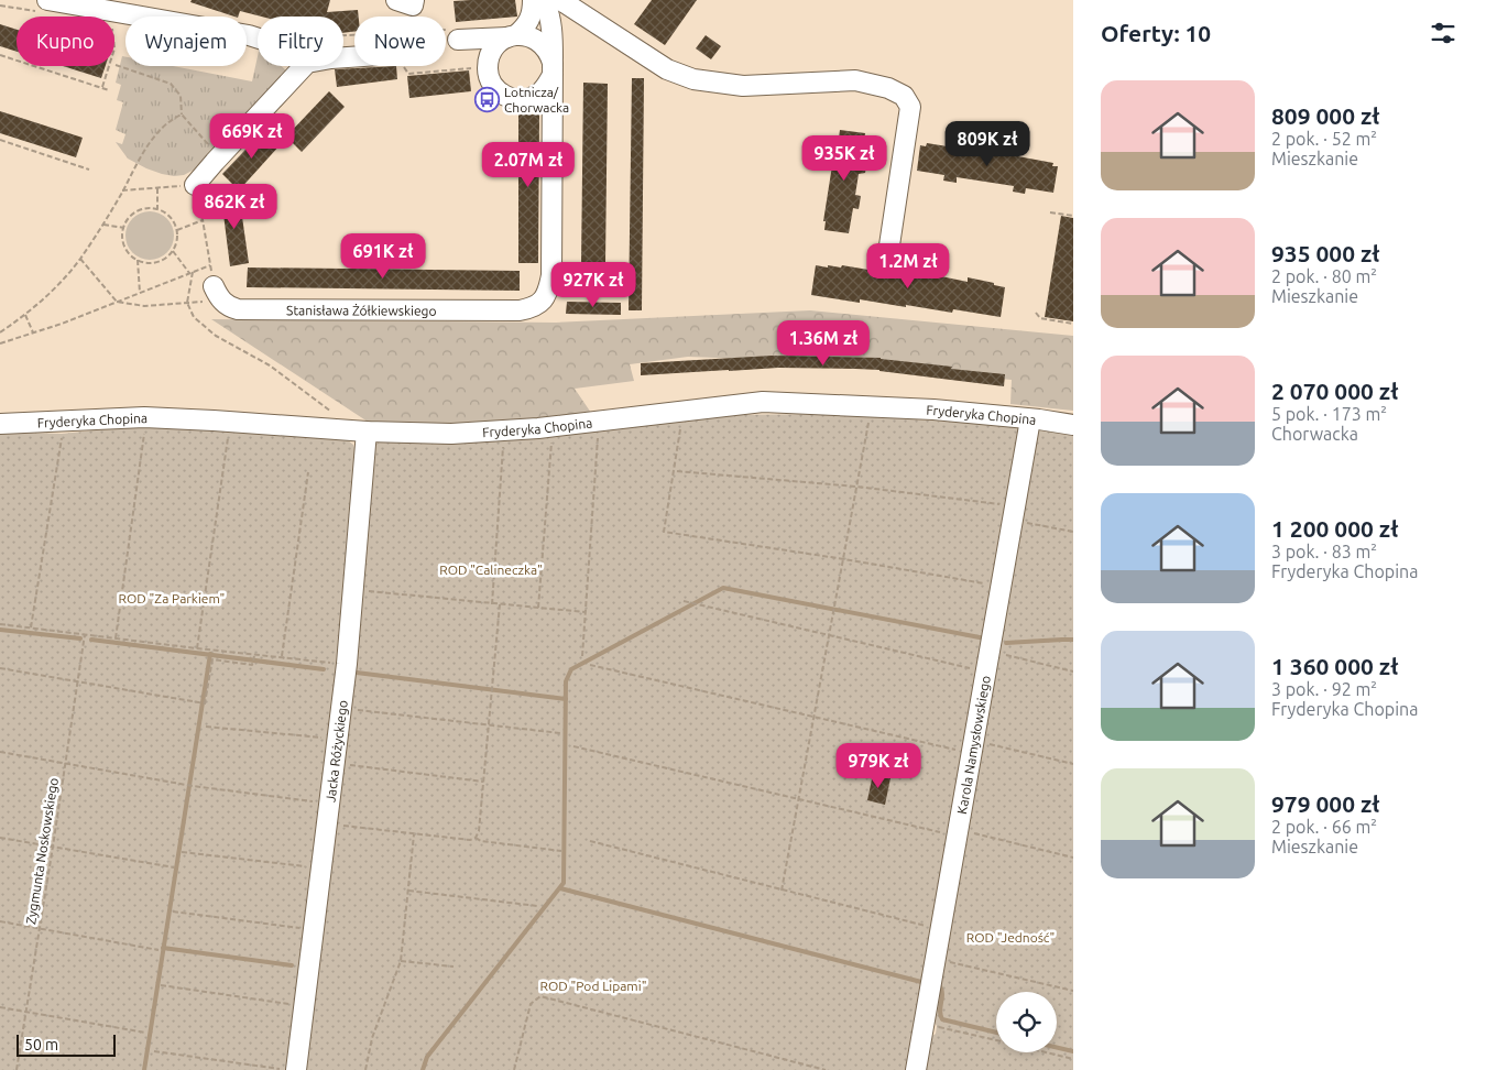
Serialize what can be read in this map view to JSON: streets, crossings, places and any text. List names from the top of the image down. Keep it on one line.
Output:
{"streets":{"street":["Stanisława Żółkiewskiego","Fryderyka Chopina","Karola Namysłowskiego","Jacka Różyckiego"],"path":["Zygmunta Noskowskiego"]},"crossings":[["Fryderyka Chopina","Karola Namysłowskiego"],["Fryderyka Chopina","Jacka Różyckiego"]],"parks":["ROD \"Calineczka\"","ROD \"Za Parkiem\"","ROD \"Jedność\"","ROD \"Pod Lipami\""],"places":{"bus stop":["Lotnicza/ Chorwacka"]},"scale_bar":"50 m","page":{"heading":"Oferty: 10","chip":["Kupno","Wynajem","Filtry","Nowe"],"list":[{"name":"809 000 zł","note":"2 pok. · 52 m² · Mieszkanie"},{"name":"935 000 zł","note":"2 pok. · 80 m² · Mieszkanie"},{"name":"2 070 000 zł","note":"5 pok. · 173 m² · Chorwacka"},{"name":"1 200 000 zł","note":"3 pok. · 83 m² · Fryderyka Chopina"},{"name":"1 360 000 zł","note":"3 pok. · 92 m² · Fryderyka Chopina"},{"name":"979 000 zł","note":"2 pok. · 66 m² · Mieszkanie"}],"price":["669K zł","809K zł","935K zł","2.07M zł","862K zł","691K zł","1.2M zł","927K zł","1.36M zł","979K zł"],"scale":"50 m"}}
